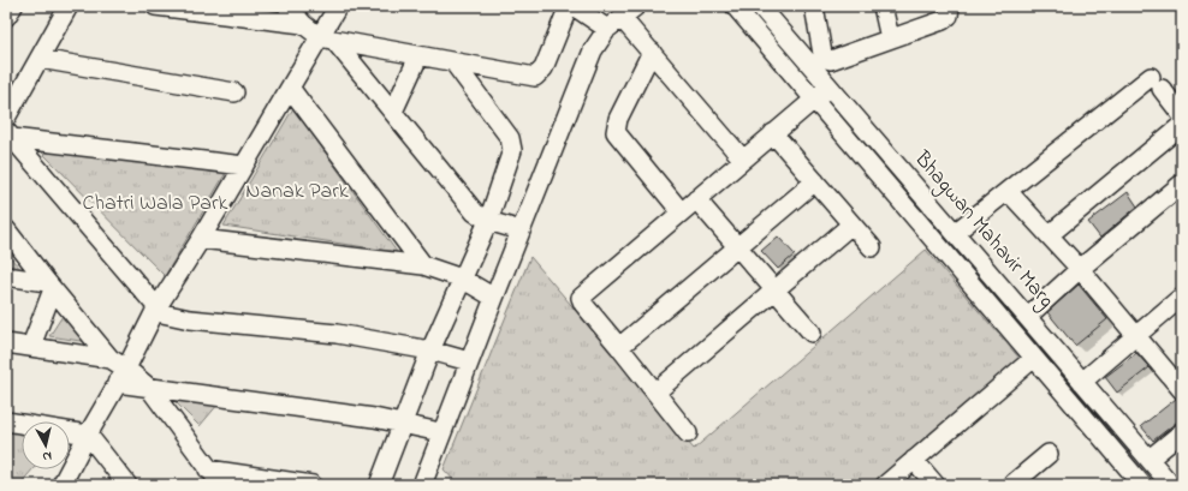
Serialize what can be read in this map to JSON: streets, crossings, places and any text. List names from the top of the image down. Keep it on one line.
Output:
{"streets":{"street":["Bhagwan Mahavir Marg"]},"parks":["Nanak Park","Chatri Wala Park"],"north":"bottom"}
